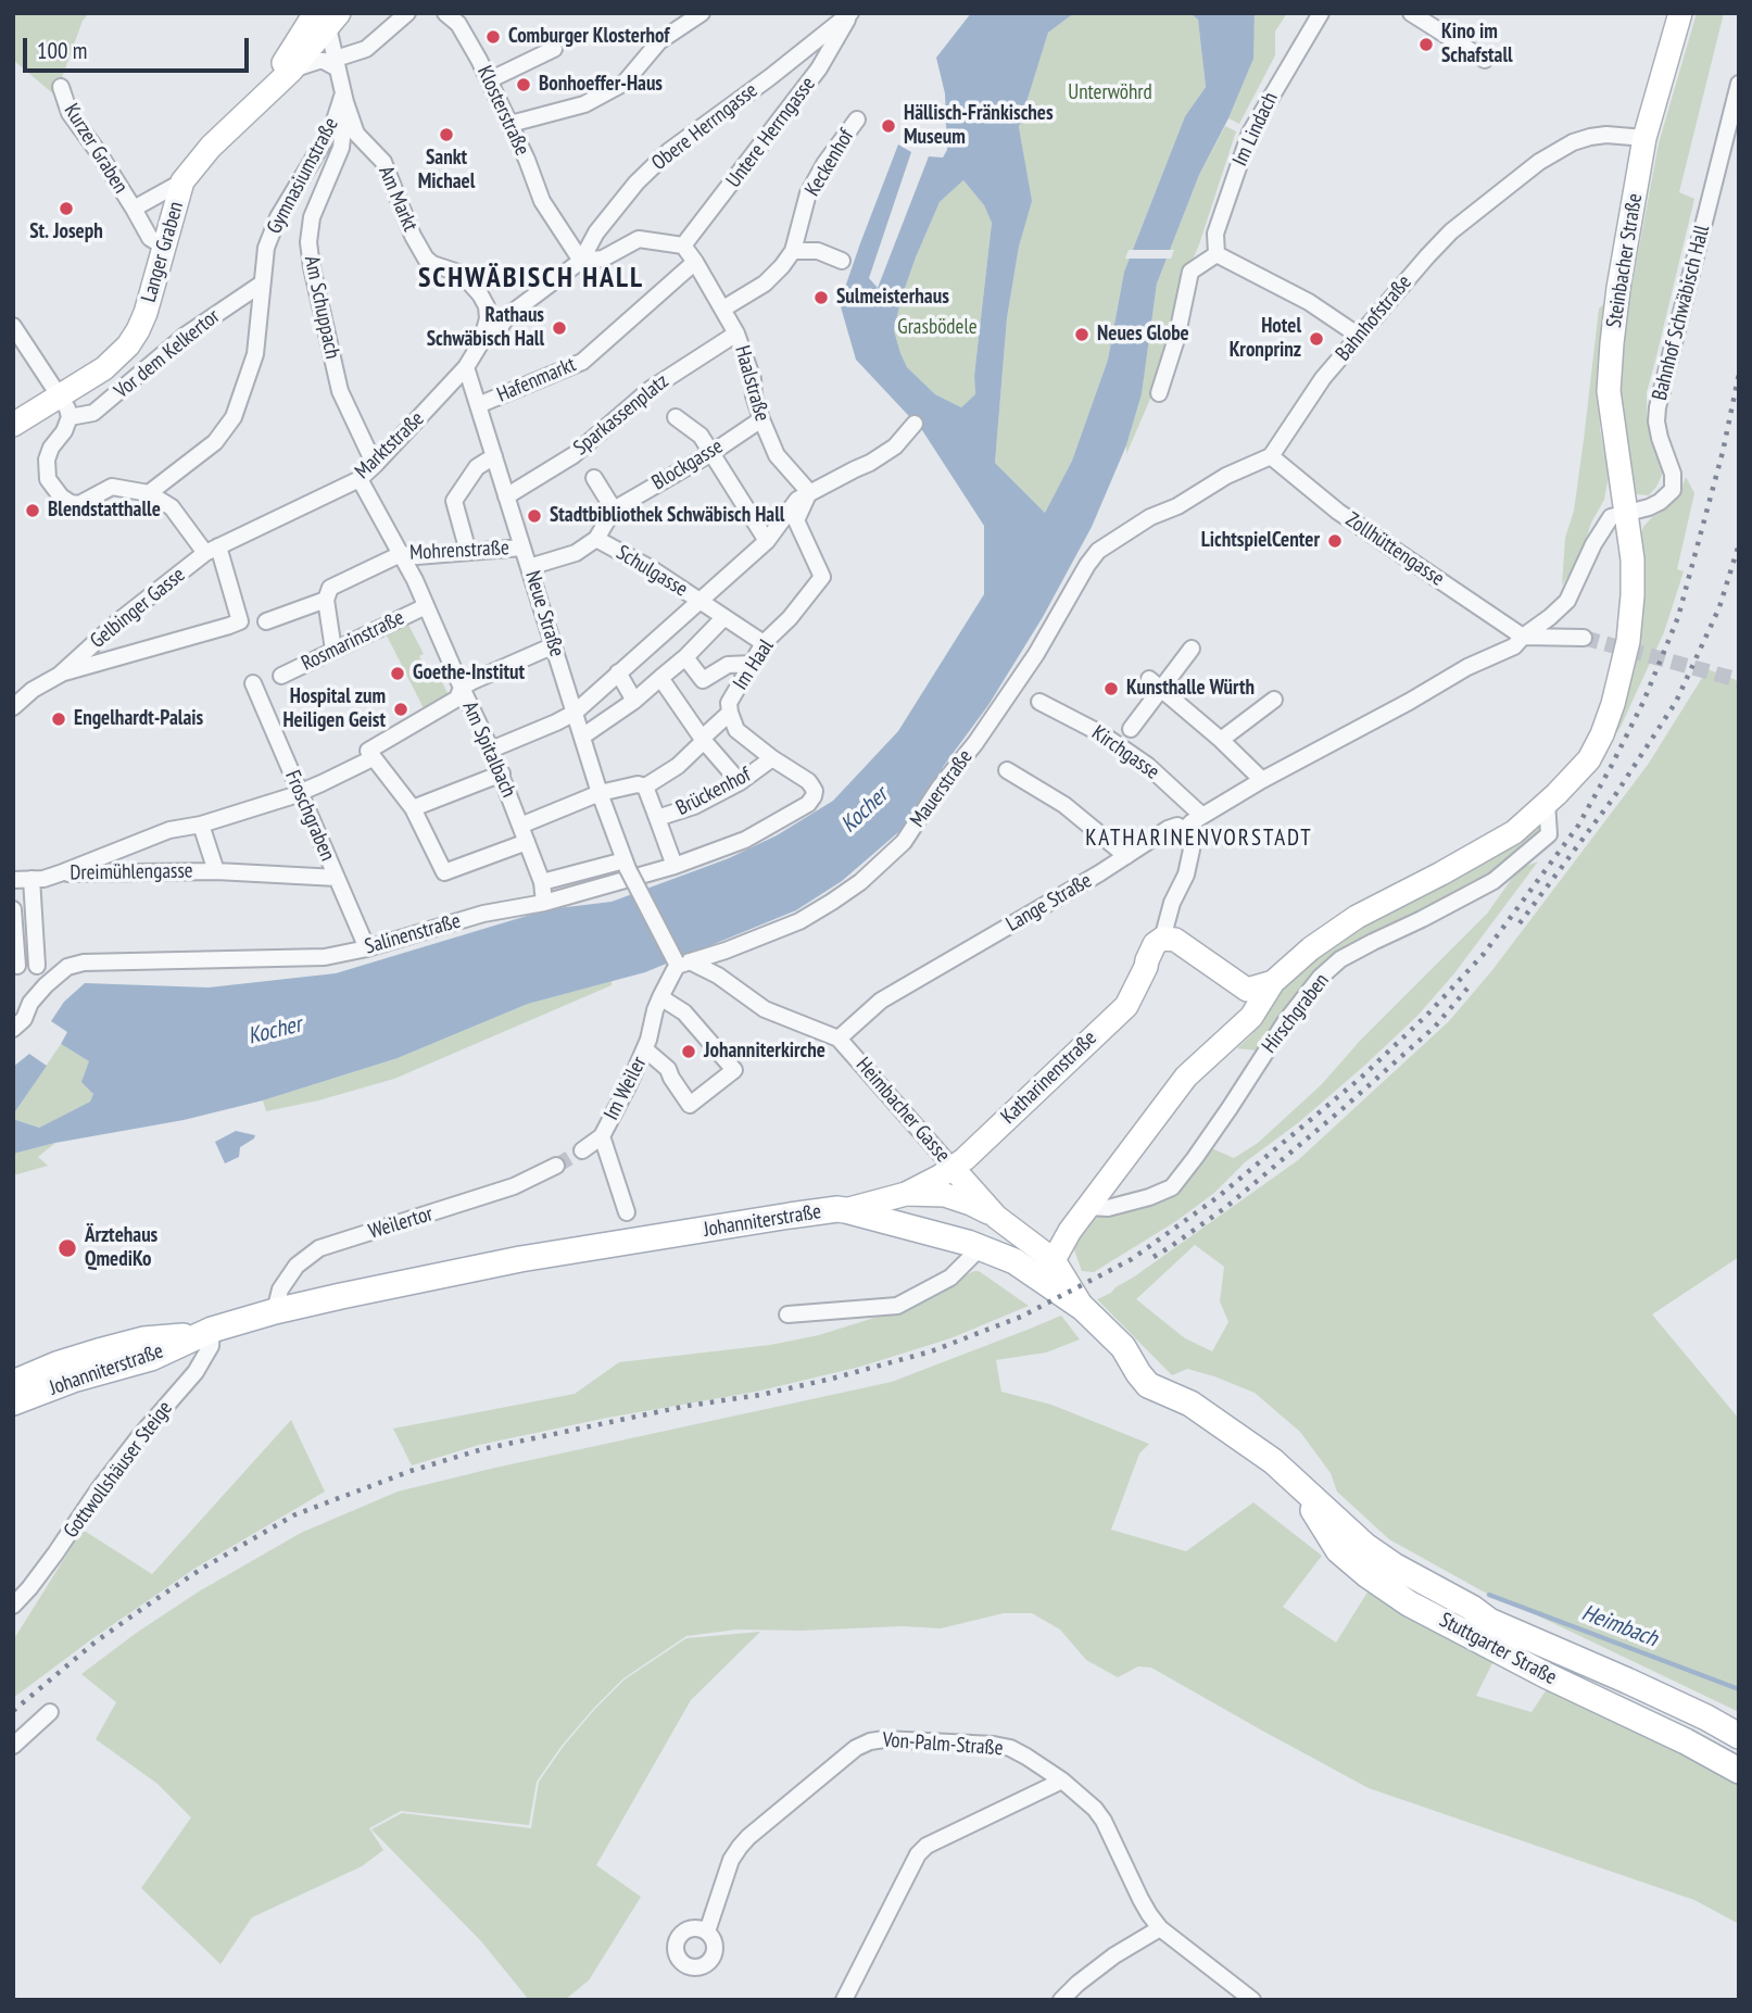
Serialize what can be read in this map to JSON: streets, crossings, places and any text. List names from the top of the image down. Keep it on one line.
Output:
{"streets":{"main road":["Johanniterstraße","Stuttgarter Straße"],"street":["Klosterstraße","Obere Herrngasse","Im Lindach","Untere Herrngasse","Kurzer Graben","Keckenhof","Gymnasiumstraße","Am Markt","Langer Graben","Steinbacher Straße","Am Schuppach","Bahnhof Schwäbisch Hall","Bahnhofstraße","Vor dem Kelkertor","Hafenmarkt","Haalstraße","Sparkassenplatz","Marktstraße","Blockgasse","Zollhüttengasse","Mohrenstraße","Schulgasse","Gelbinger Gasse","Neue Straße","Rosmarinstraße","Im Haal","Am Spitalbach","Kirchgasse","Mauerstraße","Brückenhof","Froschgraben","Dreimühlengasse","Lange Straße","Salinenstraße","Hirschgraben","Katharinenstraße","Im Weiler","Heimbacher Gasse","Weilertor","Gottwollshäuser Steige","Von-Palm-Straße"]},"crossings":[["Klosterstraße","Obere Herrngasse"],["Obere Herrngasse","Untere Herrngasse"],["Untere Herrngasse","Haalstraße"],["Kurzer Graben","Langer Graben"],["Gymnasiumstraße","Am Markt"],["Gymnasiumstraße","Langer Graben"],["Gymnasiumstraße","Am Schuppach"],["Gymnasiumstraße","Vor dem Kelkertor"],["Am Markt","Am Schuppach"],["Am Markt","Marktstraße"],["Am Markt","Neue Straße"],["Langer Graben","Vor dem Kelkertor"],["Steinbacher Straße","Bahnhof Schwäbisch Hall"],["Steinbacher Straße","Bahnhofstraße"],["Steinbacher Straße","Lange Straße"],["Steinbacher Straße","Hirschgraben"],["Am Schuppach","Marktstraße"],["Bahnhof Schwäbisch Hall","Lange Straße"],["Bahnhof Schwäbisch Hall","Hirschgraben"],["Bahnhofstraße","Zollhüttengasse"],["Bahnhofstraße","Mauerstraße"],["Hafenmarkt","Haalstraße"],["Hafenmarkt","Neue Straße"],["Haalstraße","Sparkassenplatz"],["Haalstraße","Blockgasse"],["Haalstraße","Im Haal"],["Sparkassenplatz","Neue Straße"],["Marktstraße","Gelbinger Gasse"],["Marktstraße","Neue Straße"],["Marktstraße","Am Spitalbach"],["Blockgasse","Schulgasse"],["Zollhüttengasse","Mauerstraße"],["Zollhüttengasse","Lange Straße"],["Mohrenstraße","Neue Straße"],["Mohrenstraße","Am Spitalbach"],["Schulgasse","Im Haal"],["Neue Straße","Mauerstraße"],["Neue Straße","Im Weiler"],["Neue Straße","Heimbacher Gasse"],["Rosmarinstraße","Am Spitalbach"],["Im Haal","Brückenhof"],["Im Haal","Salinenstraße"],["Am Spitalbach","Salinenstraße"],["Kirchgasse","Lange Straße"],["Mauerstraße","Im Weiler"],["Mauerstraße","Heimbacher Gasse"],["Brückenhof","Salinenstraße"],["Froschgraben","Dreimühlengasse"],["Froschgraben","Salinenstraße"],["Lange Straße","Hirschgraben"],["Lange Straße","Katharinenstraße"],["Lange Straße","Heimbacher Gasse"],["Hirschgraben","Heimbacher Gasse"],["Katharinenstraße","Heimbacher Gasse"],["Katharinenstraße","Johanniterstraße"],["Im Weiler","Heimbacher Gasse"],["Heimbacher Gasse","Johanniterstraße"],["Johanniterstraße","Weilertor"],["Johanniterstraße","Gottwollshäuser Steige"],["Johanniterstraße","Stuttgarter Straße"]],"districts":["SCHWÄBISCH HALL","KATHARINENVORSTADT"],"water":["Kocher","Heimbach"],"parks":["Unterwöhrd","Grasbödele"],"places":["Comburger Klosterhof","Kino im Schafstall","Bonhoeffer-Haus","Hällisch-Fränkisches Museum","Sankt Michael","St. Joseph","Sulmeisterhaus","Rathaus Schwäbisch Hall","Neues Globe","Hotel Kronprinz","Blendstatthalle","Stadtbibliothek Schwäbisch Hall","LichtspielCenter","Goethe-Institut","Kunsthalle Würth","Hospital zum Heiligen Geist","Engelhardt-Palais","Johanniterkirche","Ärztehaus QmediKo"],"scale_bar":"100 m"}
